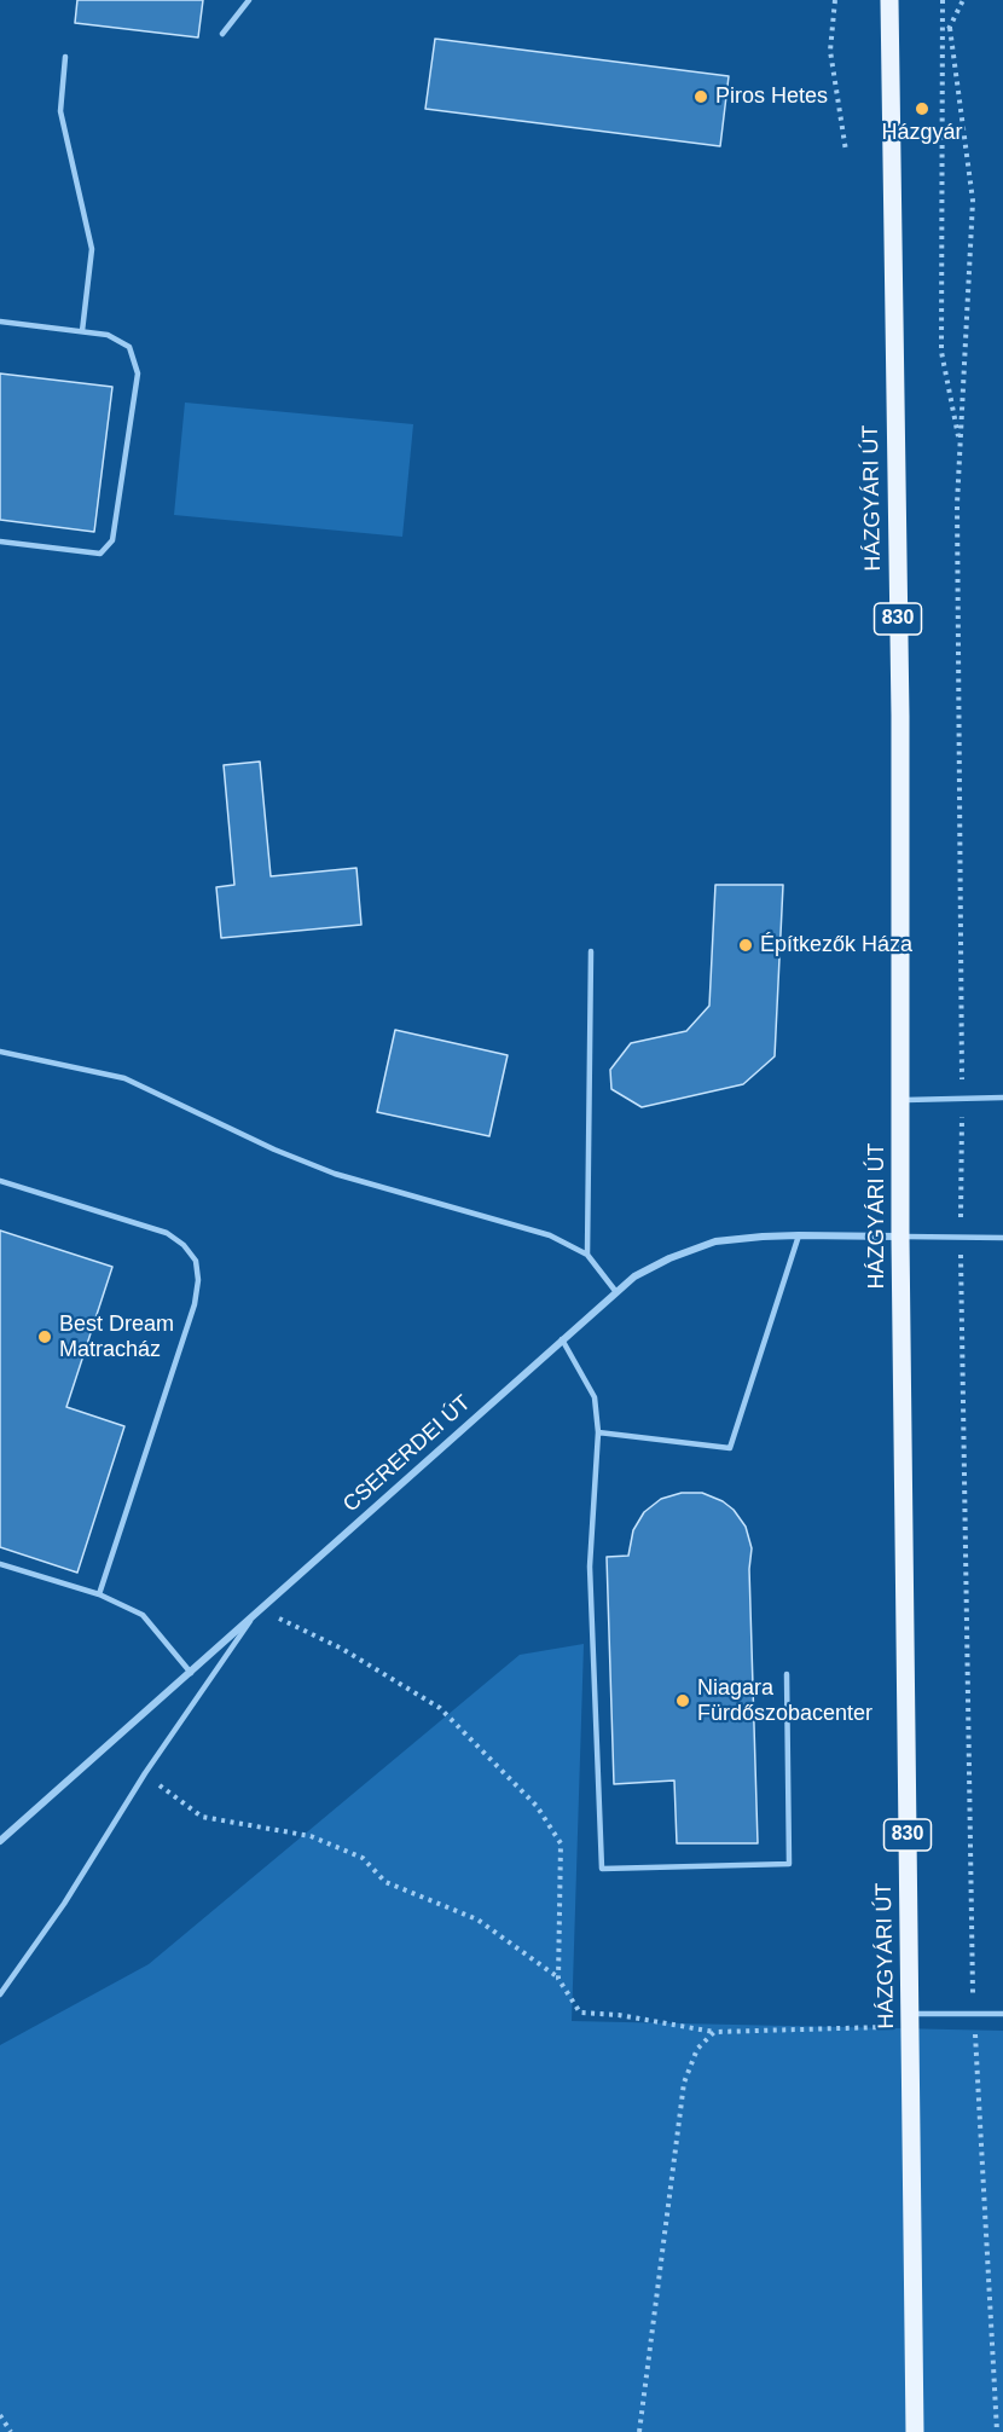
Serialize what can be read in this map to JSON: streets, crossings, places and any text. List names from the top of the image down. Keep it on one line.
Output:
{"streets":{"main road":["HÁZGYÁRI ÚT","830"],"street":["CSERERDEI ÚT"]},"crossings":[["HÁZGYÁRI ÚT","CSERERDEI ÚT"]],"places":["Piros Hetes","Házgyár","Építkezők Háza","Best Dream Matracház","Niagara Fürdőszobacenter"]}
